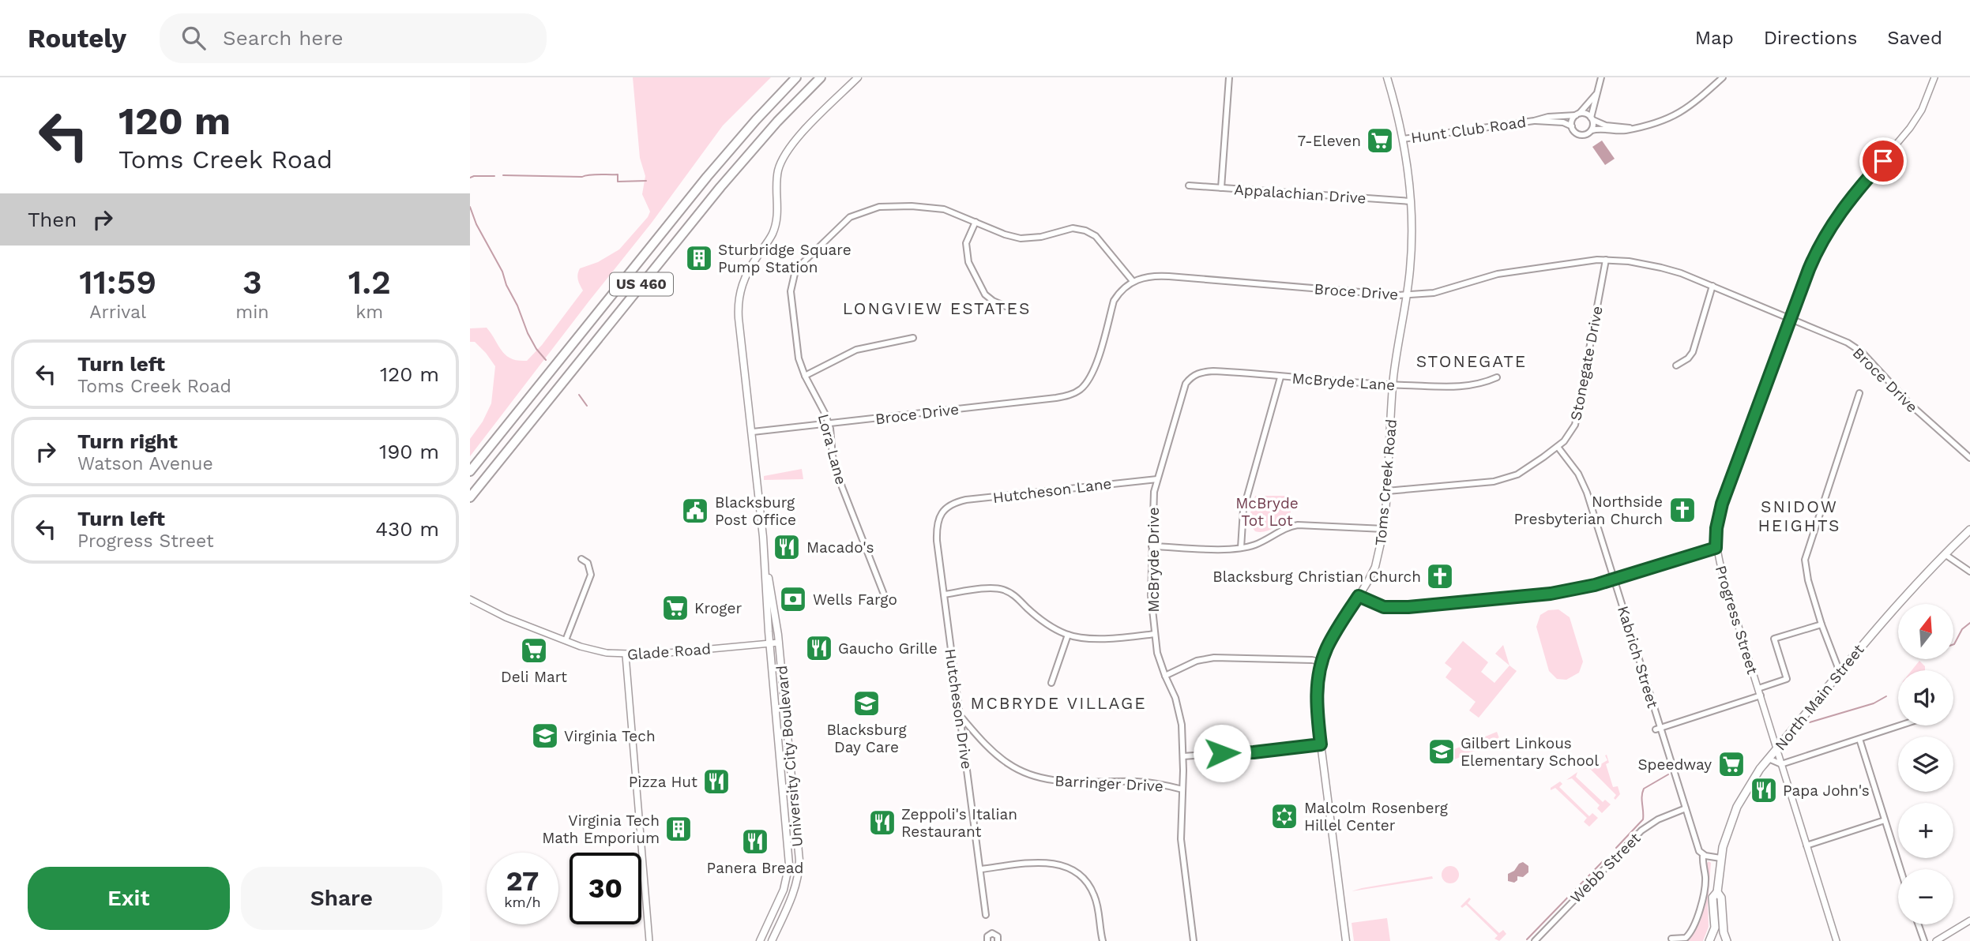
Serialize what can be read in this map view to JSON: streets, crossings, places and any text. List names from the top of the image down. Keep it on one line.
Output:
{"streets":{"highway":["US 460"],"main road":["Toms Creek Road","North Main Street","University City Boulevard"],"street":["Hunt Club Road","Appalachian Drive","Broce Drive","Stonegate Drive","McBryde Lane","Lora Lane","Hutcheson Lane","McBryde Drive","Progress Street","Glade Road","Kabrich Street","Hutcheson Drive","Barringer Drive","Webb Street"]},"crossings":[["Hunt Club Road","Toms Creek Road"],["Appalachian Drive","Toms Creek Road"],["Broce Drive","Stonegate Drive"],["Broce Drive","Lora Lane"],["Broce Drive","Toms Creek Road"],["Broce Drive","Progress Street"],["Broce Drive","University City Boulevard"],["Stonegate Drive","Toms Creek Road"],["Stonegate Drive","Kabrich Street"],["McBryde Lane","Toms Creek Road"],["McBryde Lane","McBryde Drive"],["Hutcheson Lane","McBryde Drive"],["Hutcheson Lane","Hutcheson Drive"],["McBryde Drive","Barringer Drive"],["Progress Street","North Main Street"],["Glade Road","University City Boulevard"],["Kabrich Street","Webb Street"],["Hutcheson Drive","Barringer Drive"]],"districts":["LONGVIEW ESTATES","STONEGATE","SNIDOW HEIGHTS","MCBRYDE VILLAGE"],"parks":["McBryde Tot Lot"],"places":{"supermarket":["7-Eleven","Kroger","Deli Mart","Speedway"],"building":["Sturbridge Square Pump Station","Virginia Tech Math Emporium"],"church":["Northside Presbyterian Church","Blacksburg Christian Church"],"public building":["Blacksburg Post Office"],"restaurant":["Macado's","Gaucho Grille","Pizza Hut","Papa John's","Zeppoli's Italian Restaurant","Panera Bread"],"bank":["Wells Fargo"],"school or university":["Blacksburg Day Care","Virginia Tech","Gilbert Linkous Elementary School"],"synagogue":["Malcolm Rosenberg Hillel Center"]},"north":"top","page":{"header":"Routely","search":"Search here","nav":["Map","Directions","Saved"],"turn":["120 m","Toms Creek Road"],"then":"Then","eta":["11:59","Arrival","3","min","1.2","km"],"list":[{"name":"Turn left","note":"Toms Creek Road","value":"120 m"},{"name":"Turn right","note":"Watson Avenue","value":"190 m"},{"name":"Turn left","note":"Progress Street","value":"430 m"}],"map_buttons":["+","−"],"speed":"27 km/h","limit":"30","buttons":["Exit","Share"]}}
